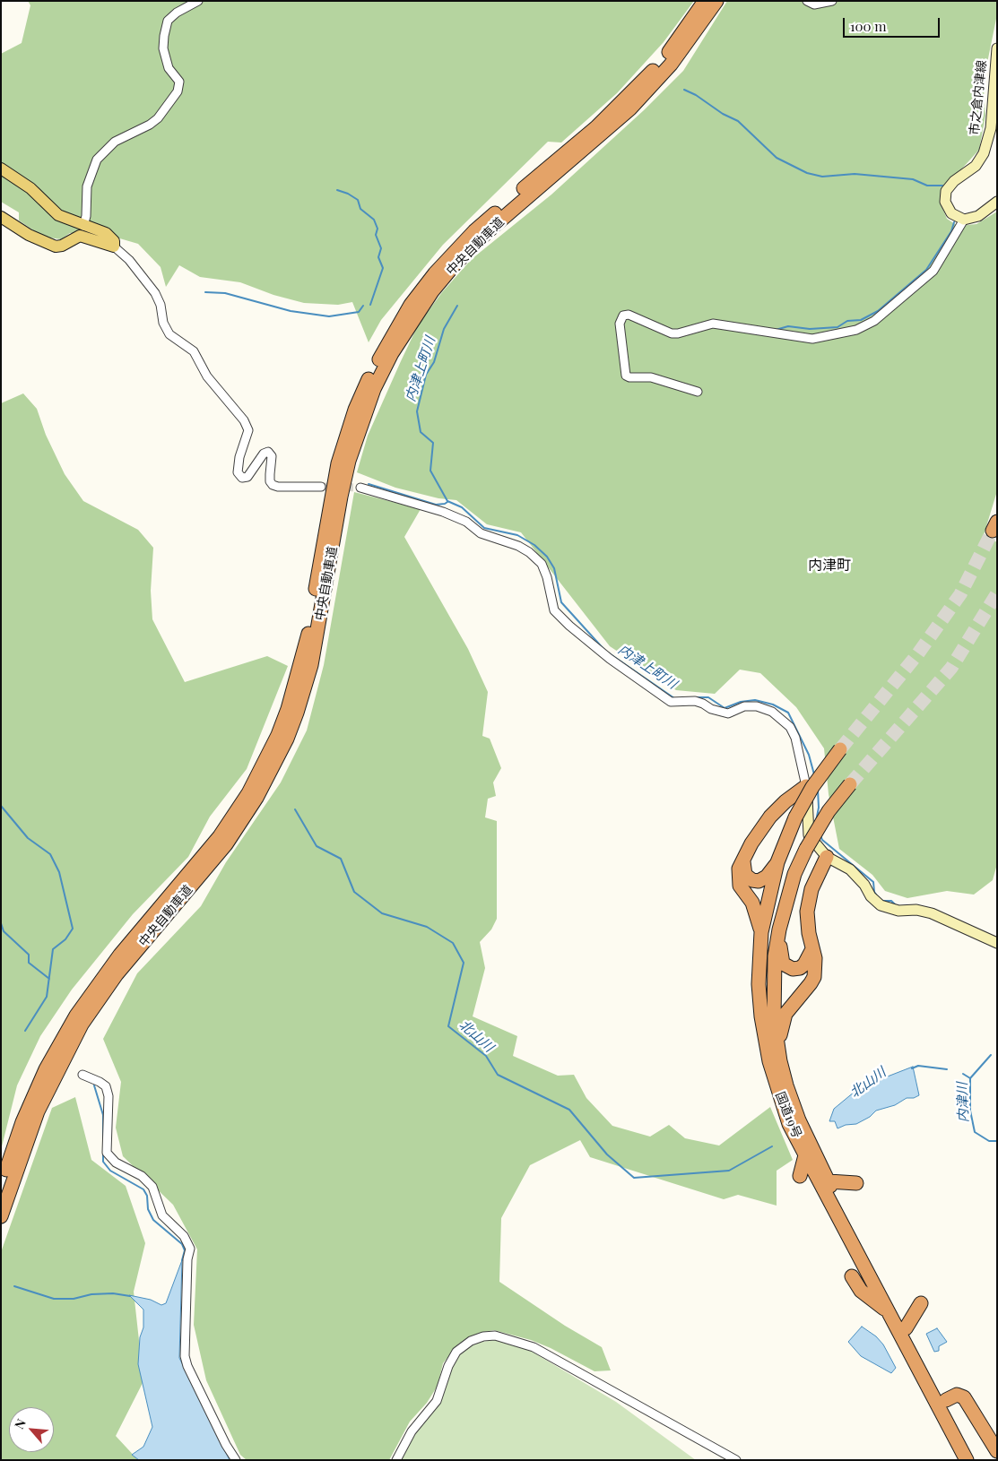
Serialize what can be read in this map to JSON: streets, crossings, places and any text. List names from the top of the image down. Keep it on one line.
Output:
{"streets":{"highway":["中央自動車道","国道19号"],"street":["市之倉内津線"]},"districts":["内津町"],"water":["内津上町川","北山川","内津川"],"scale_bar":"100 m","north":"top left"}
